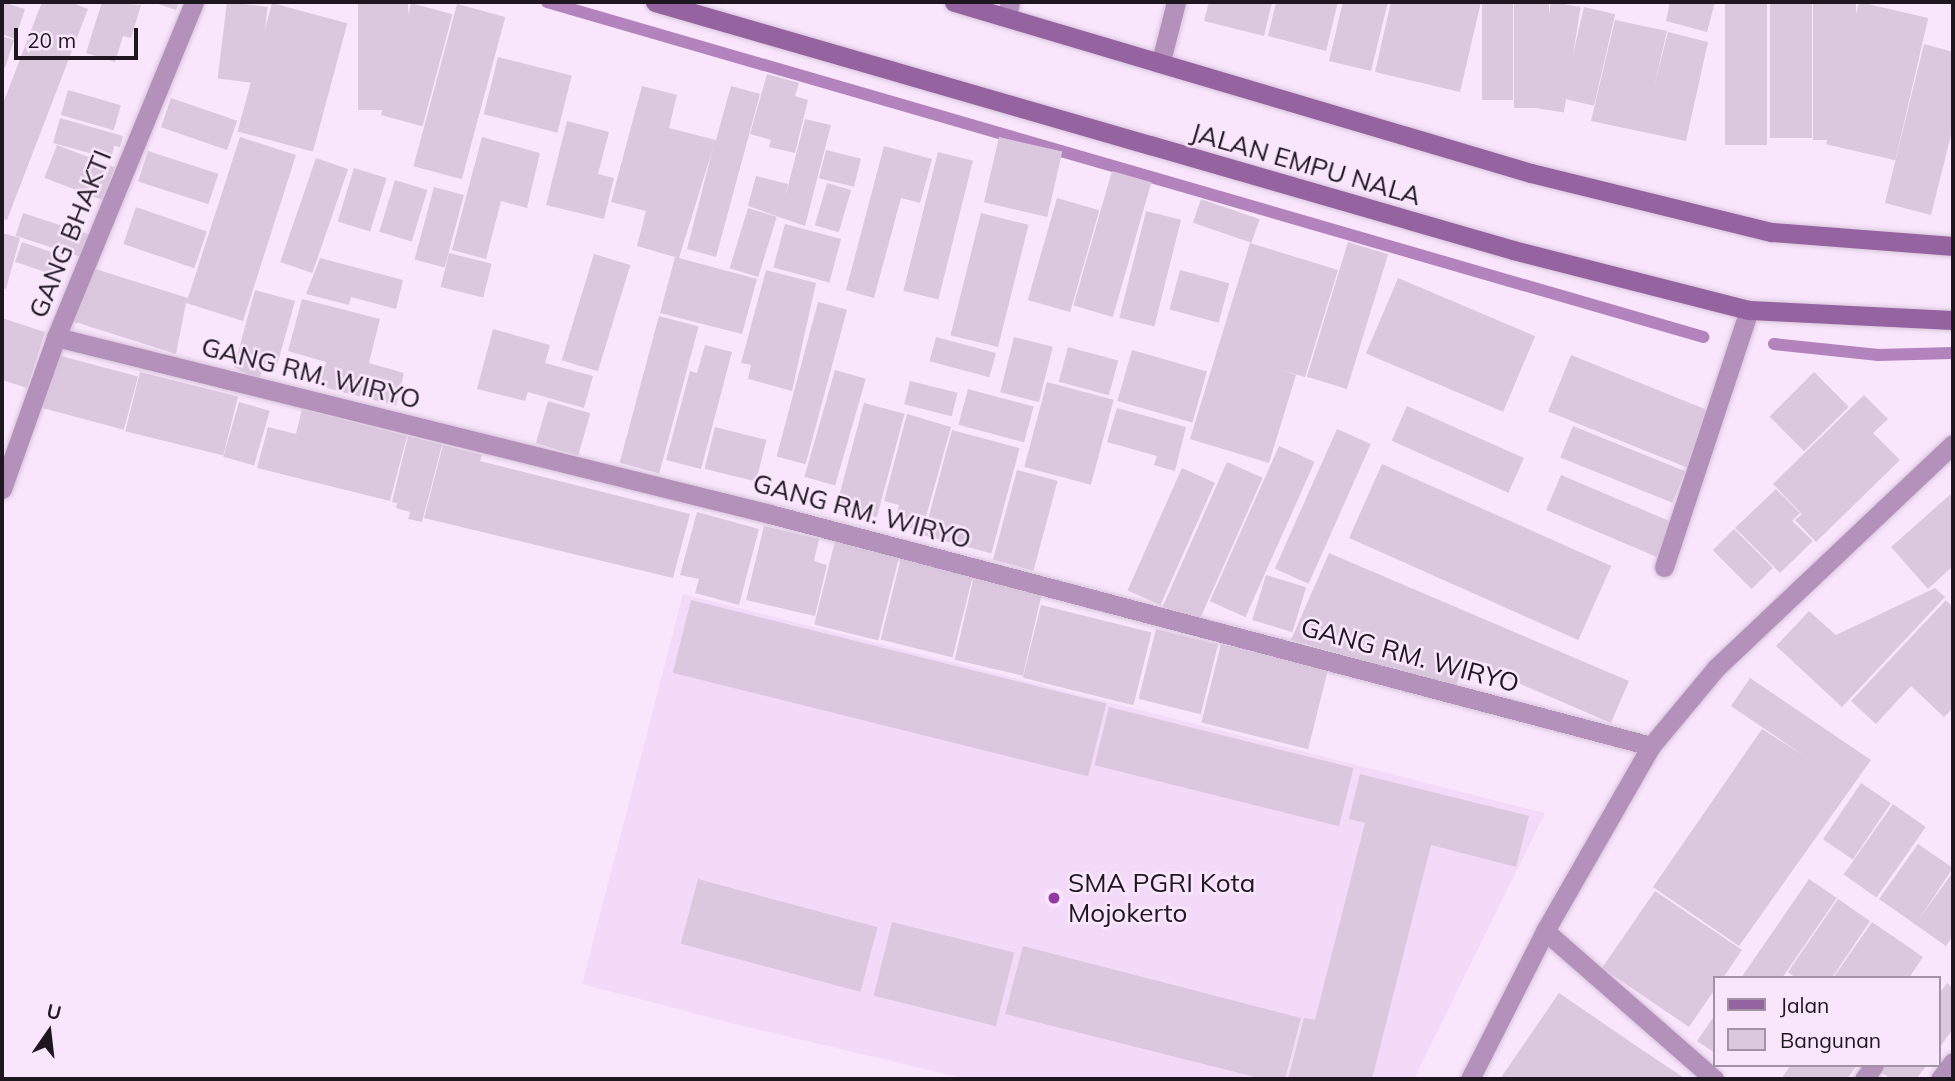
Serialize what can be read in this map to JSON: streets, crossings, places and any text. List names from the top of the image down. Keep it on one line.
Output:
{"streets":{"main road":["JALAN EMPU NALA"],"street":["GANG BHAKTI","GANG RM. WIRYO"]},"crossings":[["GANG BHAKTI","GANG RM. WIRYO"]],"places":["SMA PGRI Kota Mojokerto"],"legend":["Jalan","Bangunan"],"scale_bar":"20 m","north":"top"}
